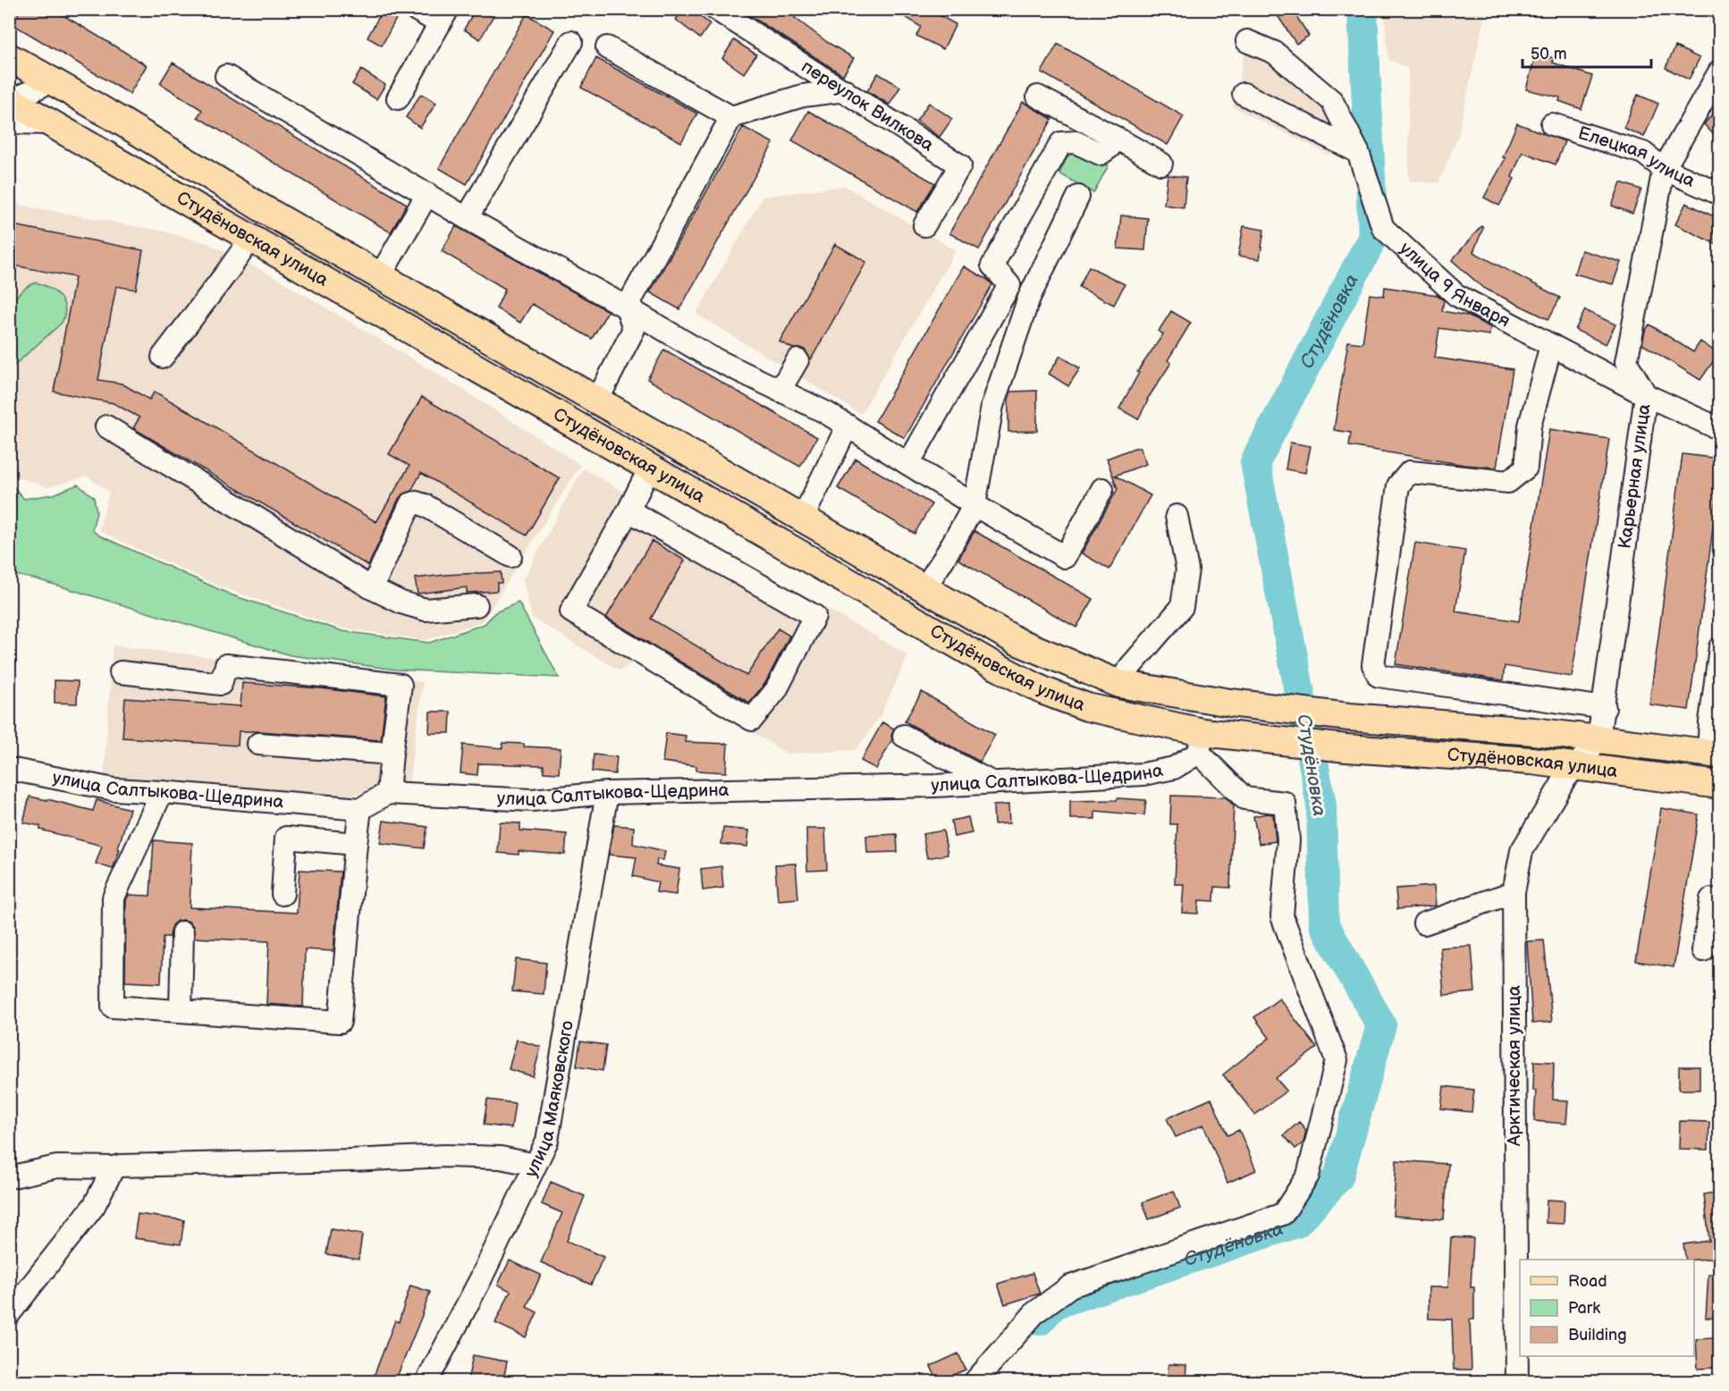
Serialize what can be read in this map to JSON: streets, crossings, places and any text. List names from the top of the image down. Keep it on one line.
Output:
{"streets":{"main road":["Студёновская улица"],"street":["переулок Вилкова","Елецкая улица","улица 9 Января","Карьерная улица","улица Салтыкова-Щедрина","Арктическая улица","улица Маяковского"]},"crossings":[["Елецкая улица","Карьерная улица"],["Студёновская улица","Карьерная улица"],["Студёновская улица","улица Салтыкова-Щедрина"],["Студёновская улица","Арктическая улица"],["улица 9 Января","Карьерная улица"],["Карьерная улица","Арктическая улица"],["улица Салтыкова-Щедрина","улица Маяковского"]],"water":["Студёновка"],"legend":["Road","Park","Building"],"scale_bar":"50 m"}
